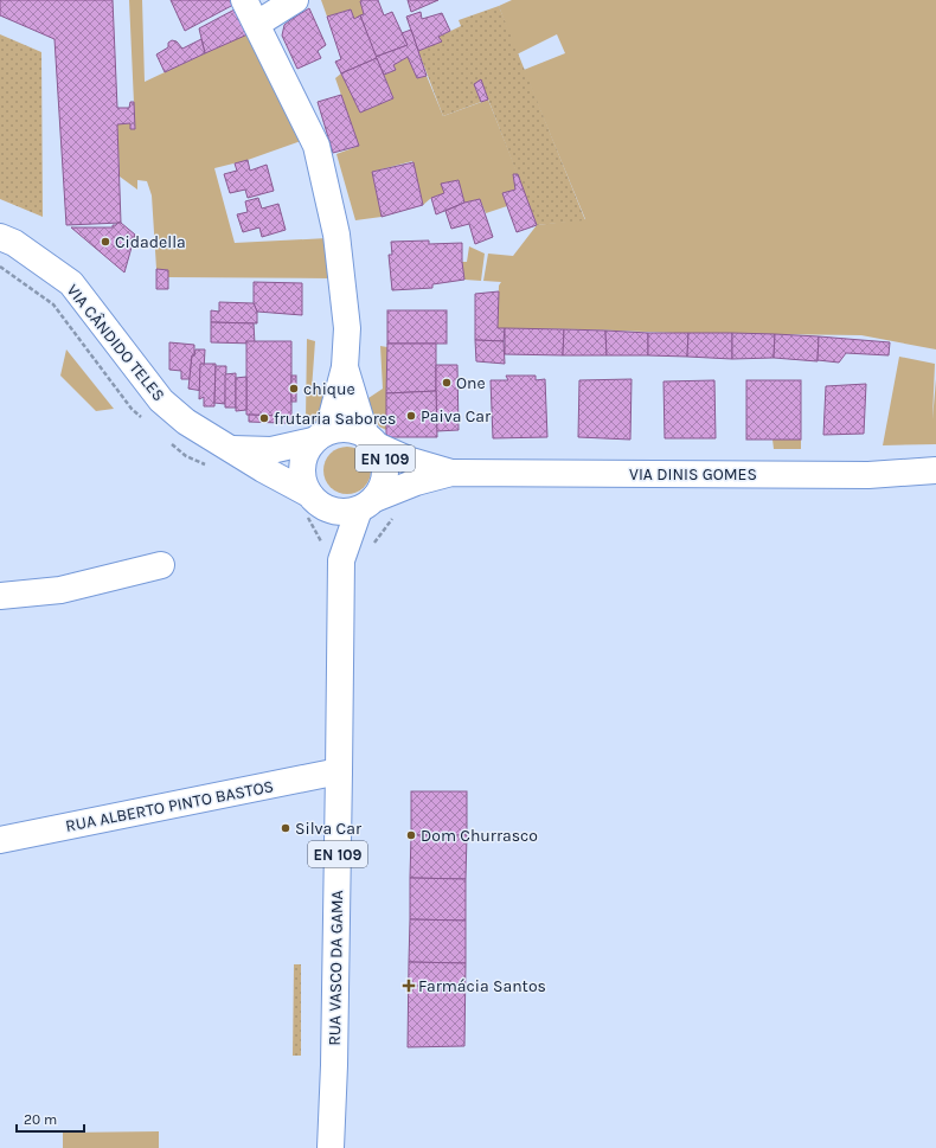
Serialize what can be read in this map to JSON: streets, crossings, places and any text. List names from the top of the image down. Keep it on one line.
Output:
{"streets":{"main road":["VIA CÂNDIDO TELES","EN 109","VIA DINIS GOMES","RUA ALBERTO PINTO BASTOS","RUA VASCO DA GAMA"]},"crossings":[["VIA CÂNDIDO TELES","EN 109"],["VIA CÂNDIDO TELES","VIA DINIS GOMES"],["VIA CÂNDIDO TELES","RUA VASCO DA GAMA"],["EN 109","VIA DINIS GOMES"],["EN 109","RUA VASCO DA GAMA"],["VIA DINIS GOMES","RUA VASCO DA GAMA"],["RUA ALBERTO PINTO BASTOS","RUA VASCO DA GAMA"]],"places":{"other":["Cidadella","One","chique","Paiva Car","frutaria Sabores","Silva Car","Dom Churrasco"],"health":["Farmácia Santos"]},"scale_bar":"20 m"}
